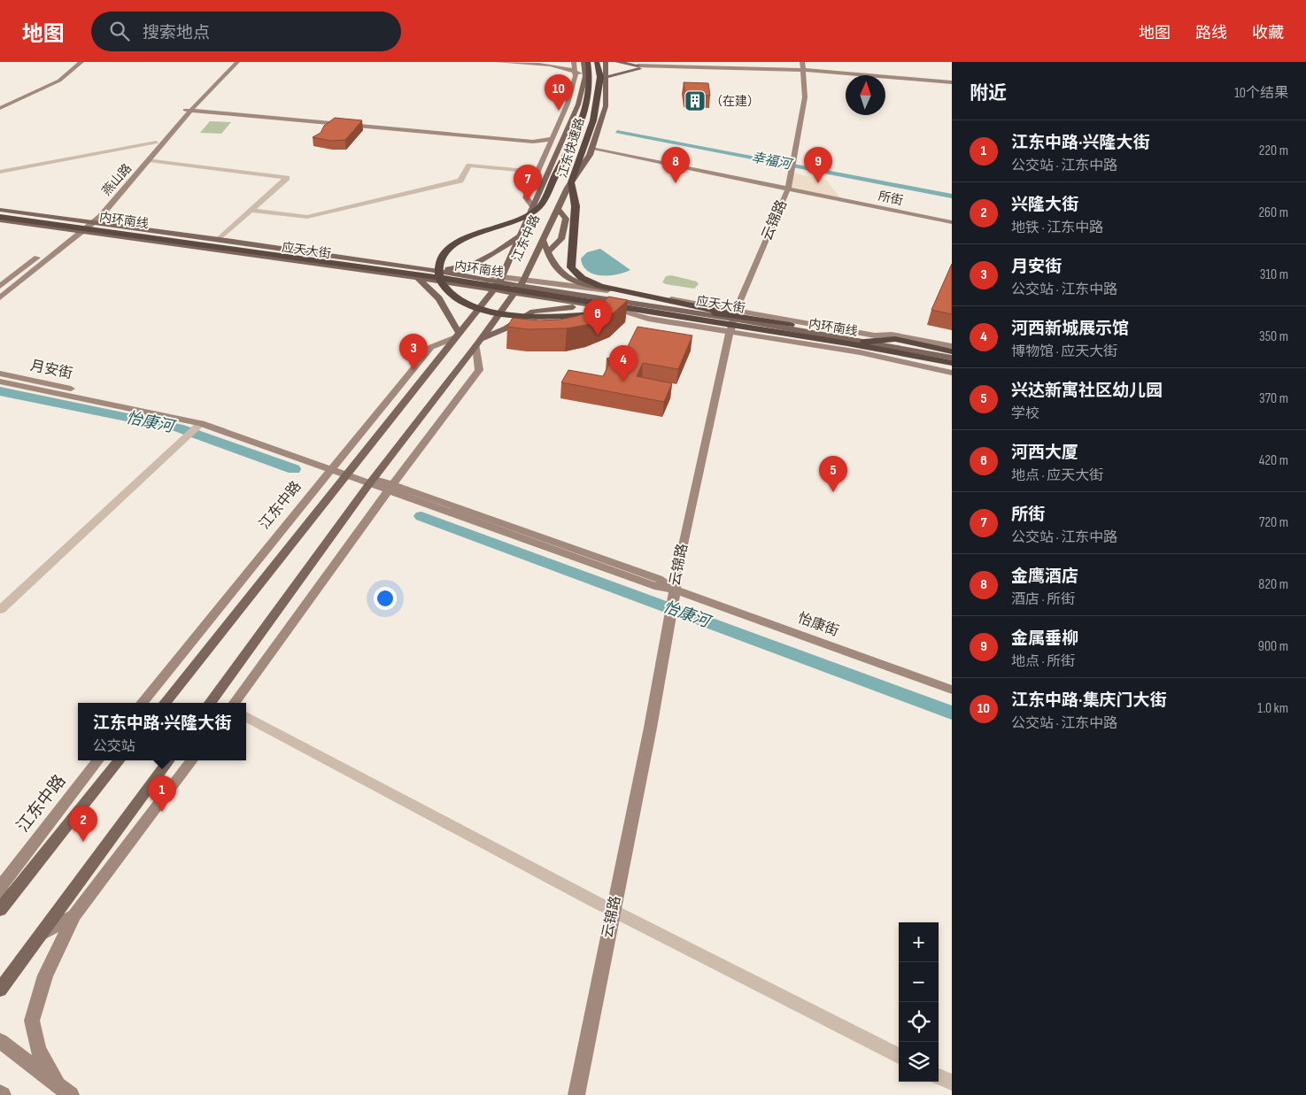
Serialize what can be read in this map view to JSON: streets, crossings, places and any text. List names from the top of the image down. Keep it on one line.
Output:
{"streets":{"highway":["江东快速路","内环南线"],"main road":["江东中路","应天大街"],"street":["燕山路","所街","云锦路","月安街","怡康街"]},"crossings":[["江东快速路","内环南线"],["江东快速路","江东中路"],["燕山路","应天大街"],["所街","云锦路"],["所街","江东中路"],["内环南线","应天大街"],["云锦路","应天大街"],["云锦路","怡康街"],["江东中路","应天大街"],["江东中路","月安街"],["江东中路","怡康街"],["月安街","怡康街"]],"water":["幸福河","怡康河"],"places":{"building":["（在建）"]},"north":"top","page":{"header":"地图","search":"搜索地点","nav":["地图","路线","收藏"],"heading":["附近","10个结果"],"pins":["10","8","9","7","6","3","4","5","1","2"],"list":[{"mark":"1","name":"江东中路·兴隆大街","note":"公交站 · 江东中路","value":"220 m"},{"mark":"2","name":"兴隆大街","note":"地铁 · 江东中路","value":"260 m"},{"mark":"3","name":"月安街","note":"公交站 · 江东中路","value":"310 m"},{"mark":"4","name":"河西新城展示馆","note":"博物馆 · 应天大街","value":"350 m"},{"mark":"5","name":"兴达新寓社区幼儿园","note":"学校","value":"370 m"},{"mark":"6","name":"河西大厦","note":"地点 · 应天大街","value":"420 m"},{"mark":"7","name":"所街","note":"公交站 · 江东中路","value":"720 m"},{"mark":"8","name":"金鹰酒店","note":"酒店 · 所街","value":"820 m"},{"mark":"9","name":"金属垂柳","note":"地点 · 所街","value":"900 m"},{"mark":"10","name":"江东中路·集庆门大街","note":"公交站 · 江东中路","value":"1.0 km"}],"popup":["江东中路·兴隆大街","公交站"],"map_buttons":["+","−"]}}
